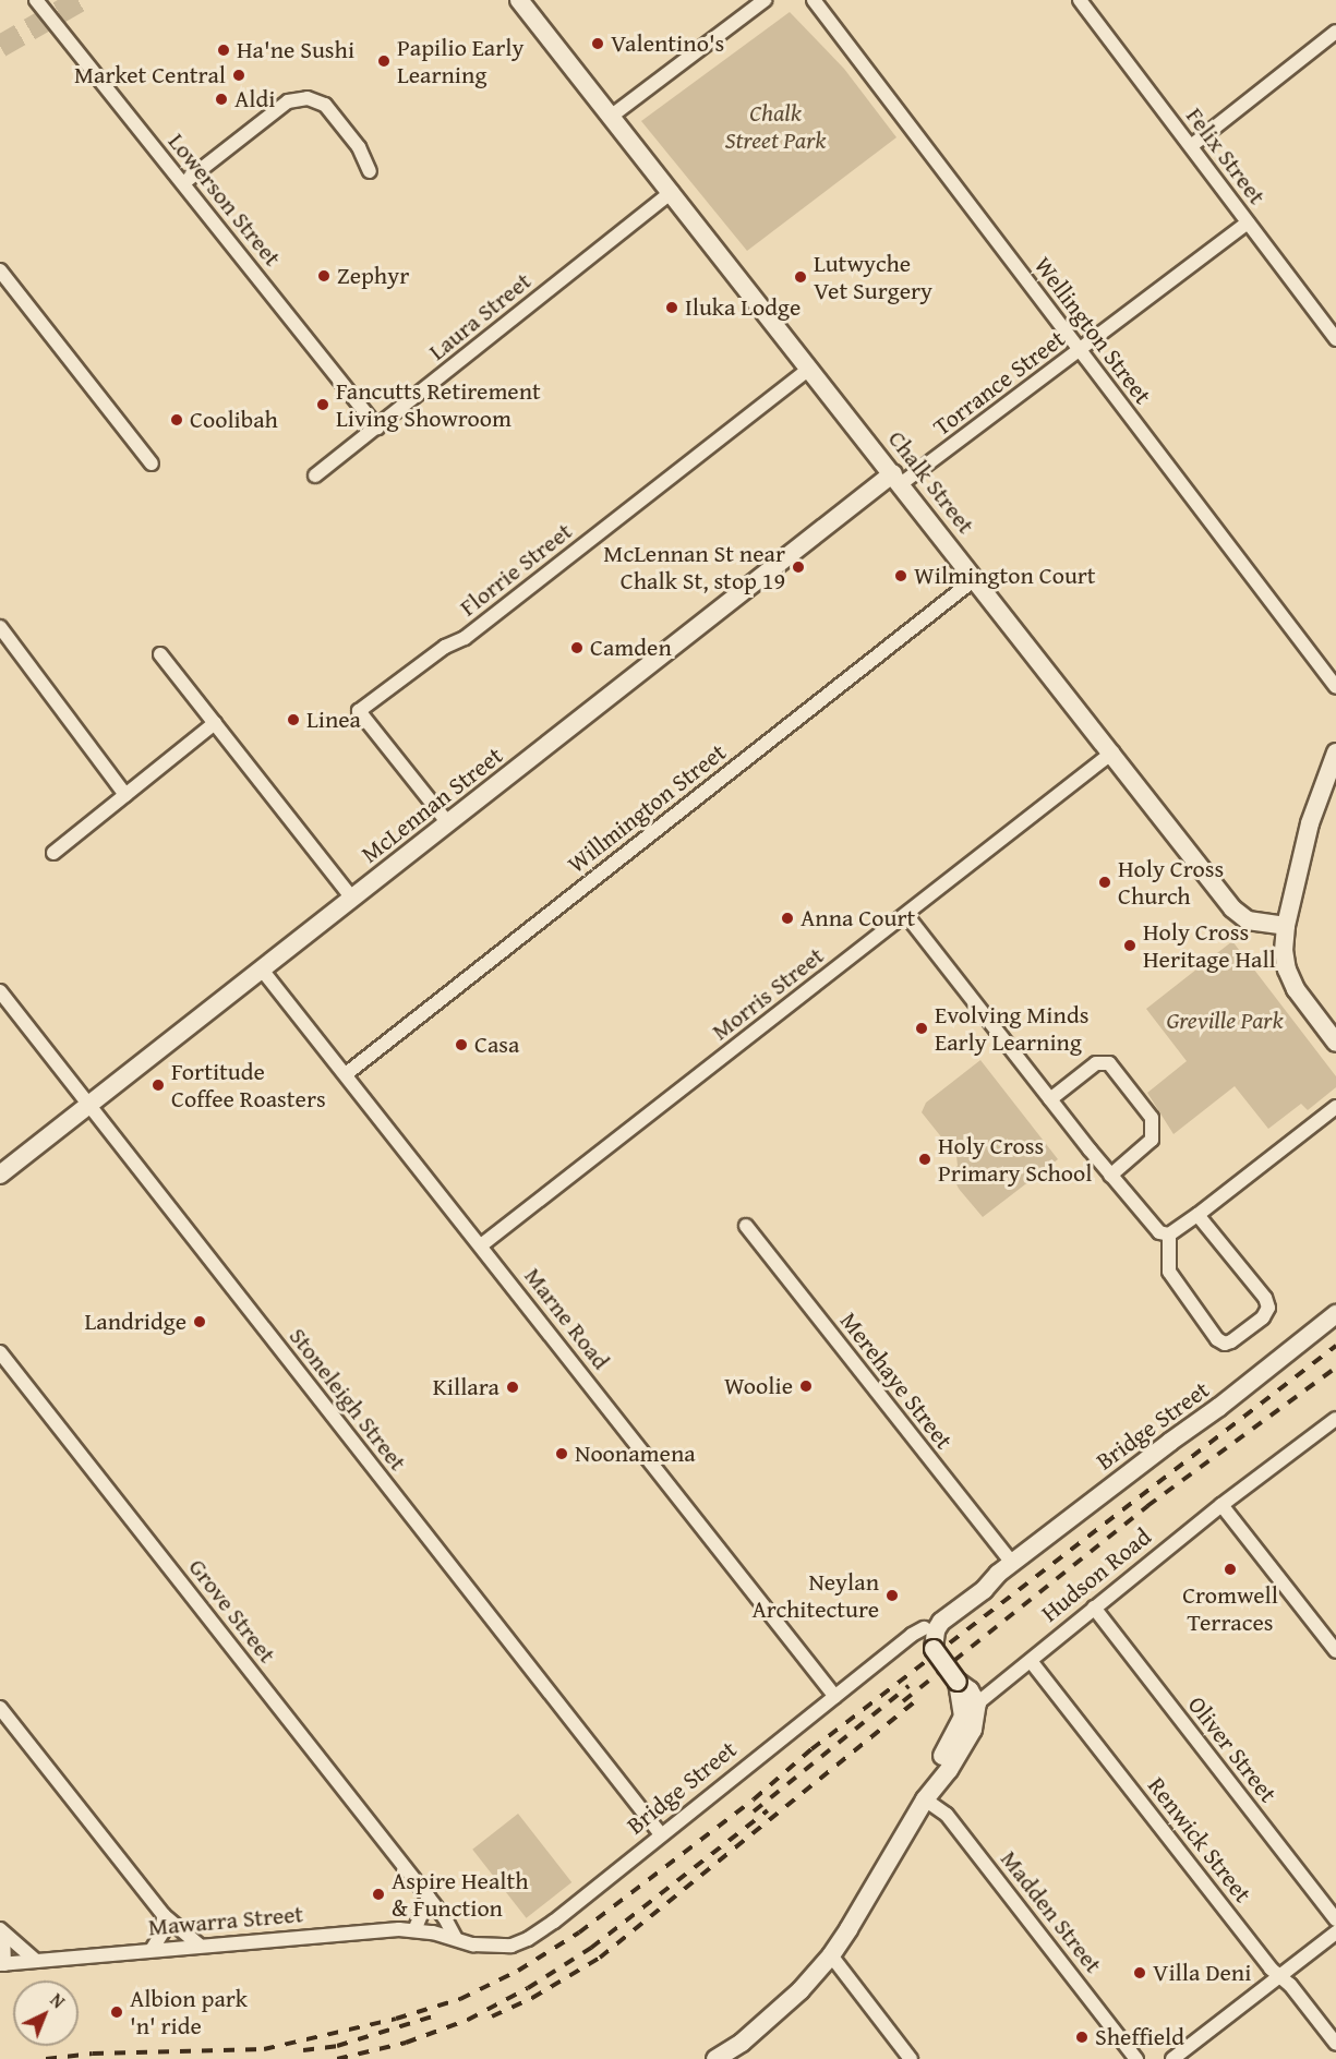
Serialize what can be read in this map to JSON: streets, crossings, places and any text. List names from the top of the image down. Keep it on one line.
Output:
{"streets":{"street":["Felix Street","Lowerson Street","Laura Street","Wellington Street","Torrance Street","Chalk Street","Florrie Street","McLennan Street","Willmington Street","Morris Street","Marne Road","Merehaye Street","Stoneleigh Street","Bridge Street","Hudson Road","Grove Street","Oliver Street","Renwick Street","Madden Street","Mawarra Street"]},"crossings":[["Felix Street","Torrance Street"],["Lowerson Street","Laura Street"],["Laura Street","Chalk Street"],["Wellington Street","Torrance Street"],["Torrance Street","Chalk Street"],["Torrance Street","McLennan Street"],["Chalk Street","Florrie Street"],["Chalk Street","McLennan Street"],["Chalk Street","Willmington Street"],["Chalk Street","Morris Street"],["Florrie Street","McLennan Street"],["McLennan Street","Marne Road"],["McLennan Street","Stoneleigh Street"],["Willmington Street","Marne Road"],["Morris Street","Marne Road"],["Marne Road","Bridge Street"],["Merehaye Street","Bridge Street"],["Stoneleigh Street","Bridge Street"],["Bridge Street","Grove Street"],["Bridge Street","Mawarra Street"],["Hudson Road","Oliver Street"],["Hudson Road","Renwick Street"],["Grove Street","Mawarra Street"]],"parks":["Chalk Street Park","Greville Park"],"places":["Valentino's","Ha'ne Sushi","Papilio Early Learning","Market Central","Aldi","Zephyr","Lutwyche Vet Surgery","Iluka Lodge","Fancutts Retirement Living Showroom","Coolibah","McLennan St near Chalk St, stop 19","Wilmington Court","Camden","Linea","Holy Cross Church","Anna Court","Holy Cross Heritage Hall","Evolving Minds Early Learning","Casa","Fortitude Coffee Roasters","Holy Cross Primary School","Landridge","Woolie","Killara","Noonamena","Cromwell Terraces","Neylan Architecture","Aspire Health & Function","Villa Deni","Albion park 'n' ride","Sheffield"],"north":"top right"}
